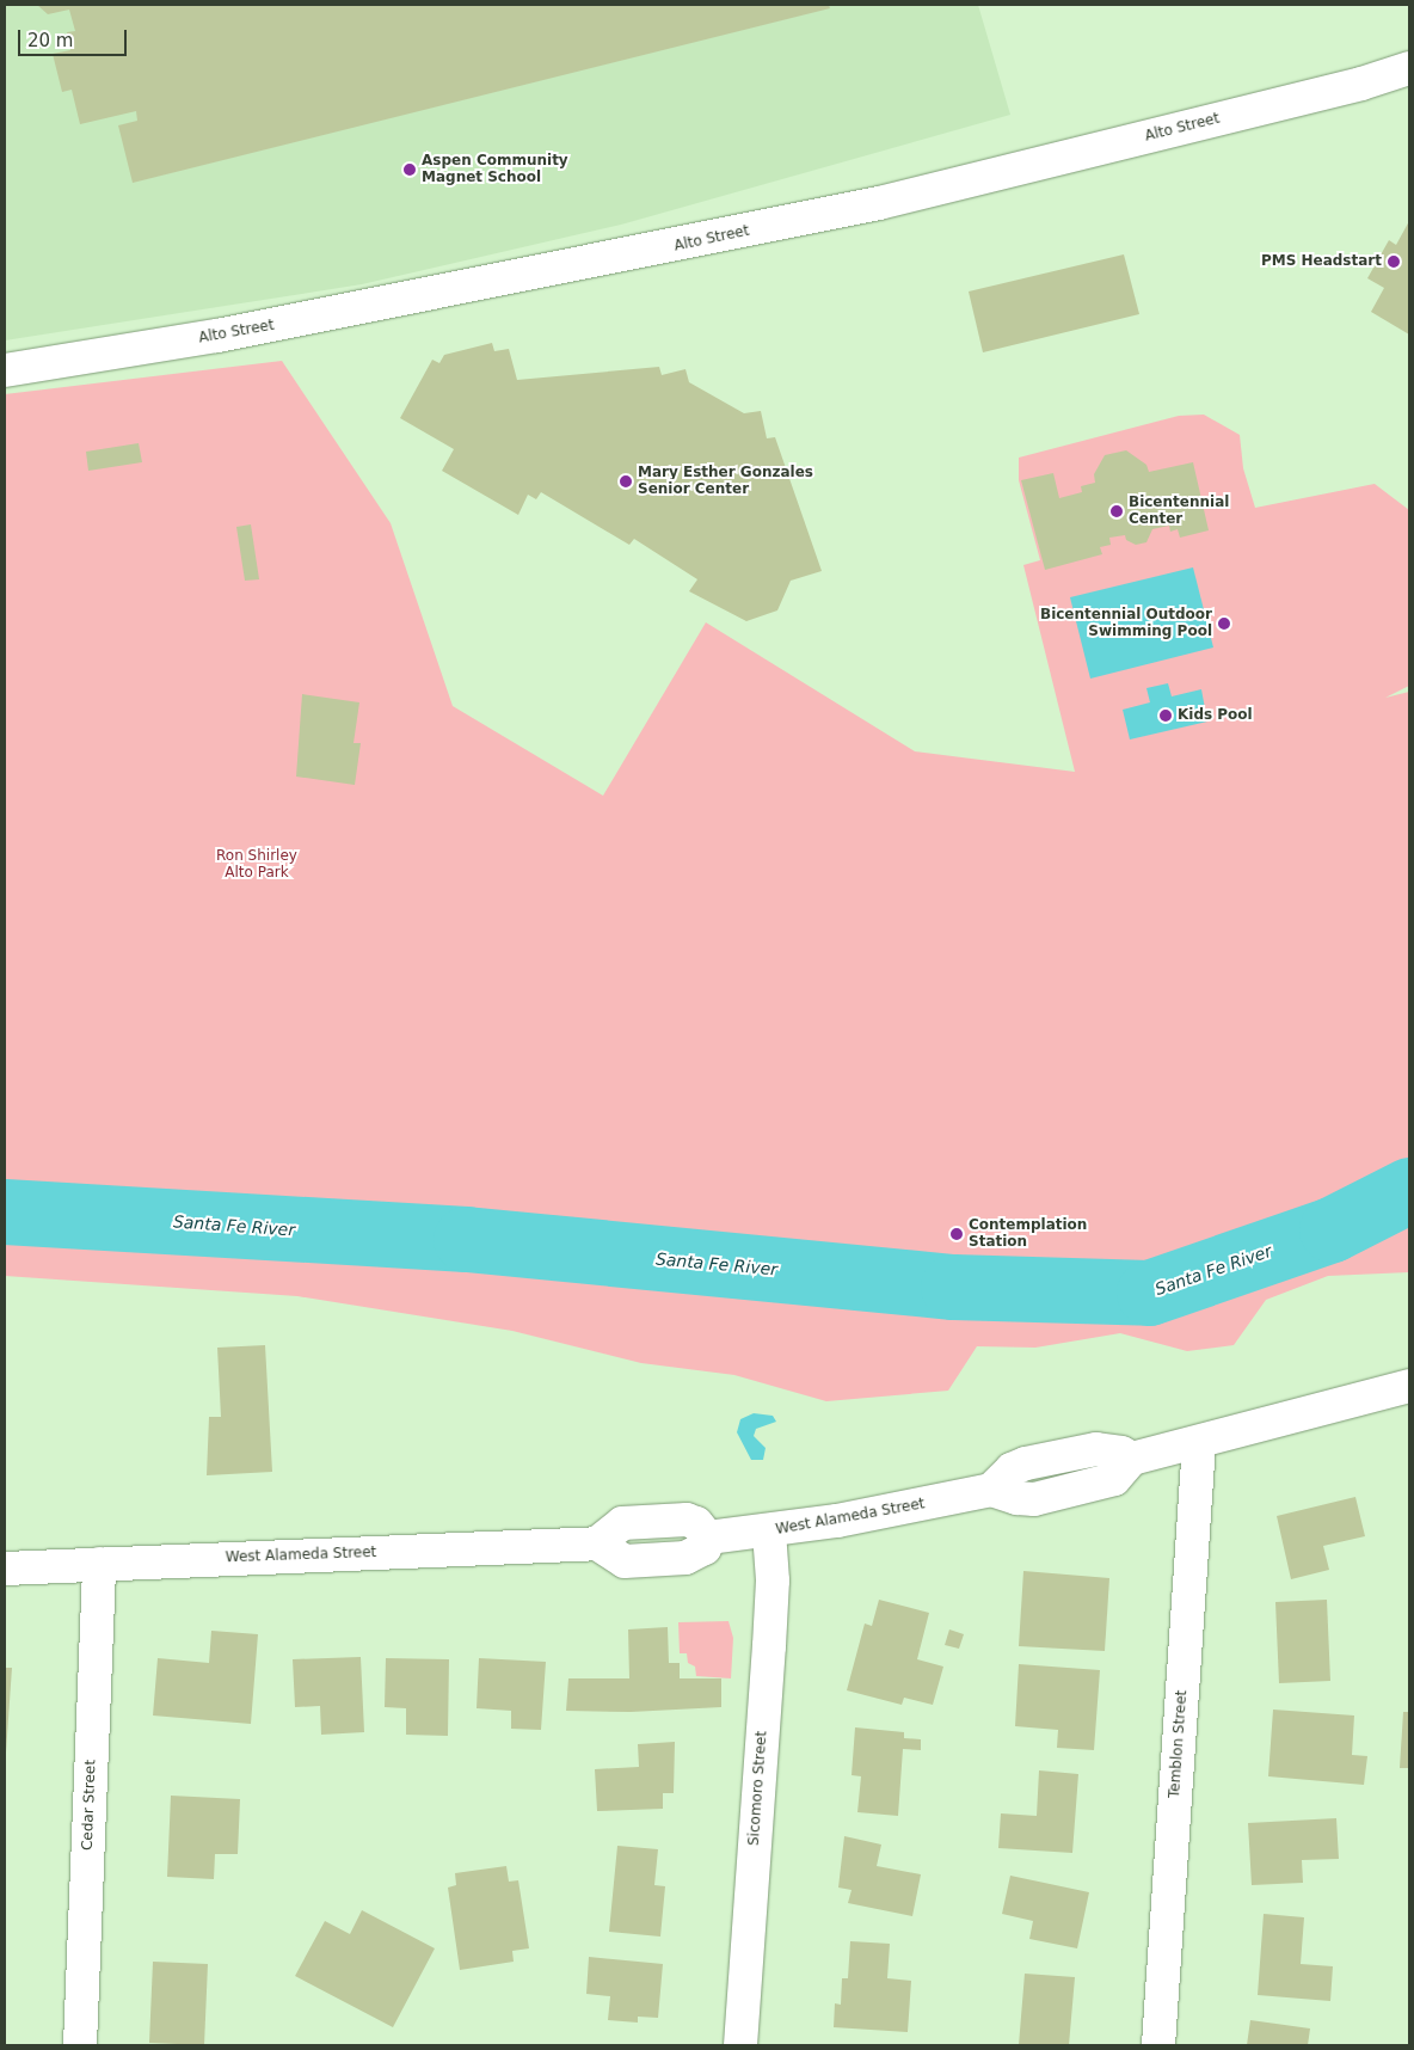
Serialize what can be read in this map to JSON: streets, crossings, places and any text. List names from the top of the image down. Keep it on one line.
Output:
{"streets":{"street":["Alto Street","West Alameda Street","Temblon Street","Sicomoro Street","Cedar Street"]},"crossings":[["West Alameda Street","Temblon Street"],["West Alameda Street","Sicomoro Street"],["West Alameda Street","Cedar Street"]],"water":["Santa Fe River"],"parks":["Ron Shirley Alto Park"],"places":["Aspen Community Magnet School","PMS Headstart","Mary Esther Gonzales Senior Center","Bicentennial Center","Bicentennial Outdoor Swimming Pool","Kids Pool","Contemplation Station"],"scale_bar":"20 m"}
